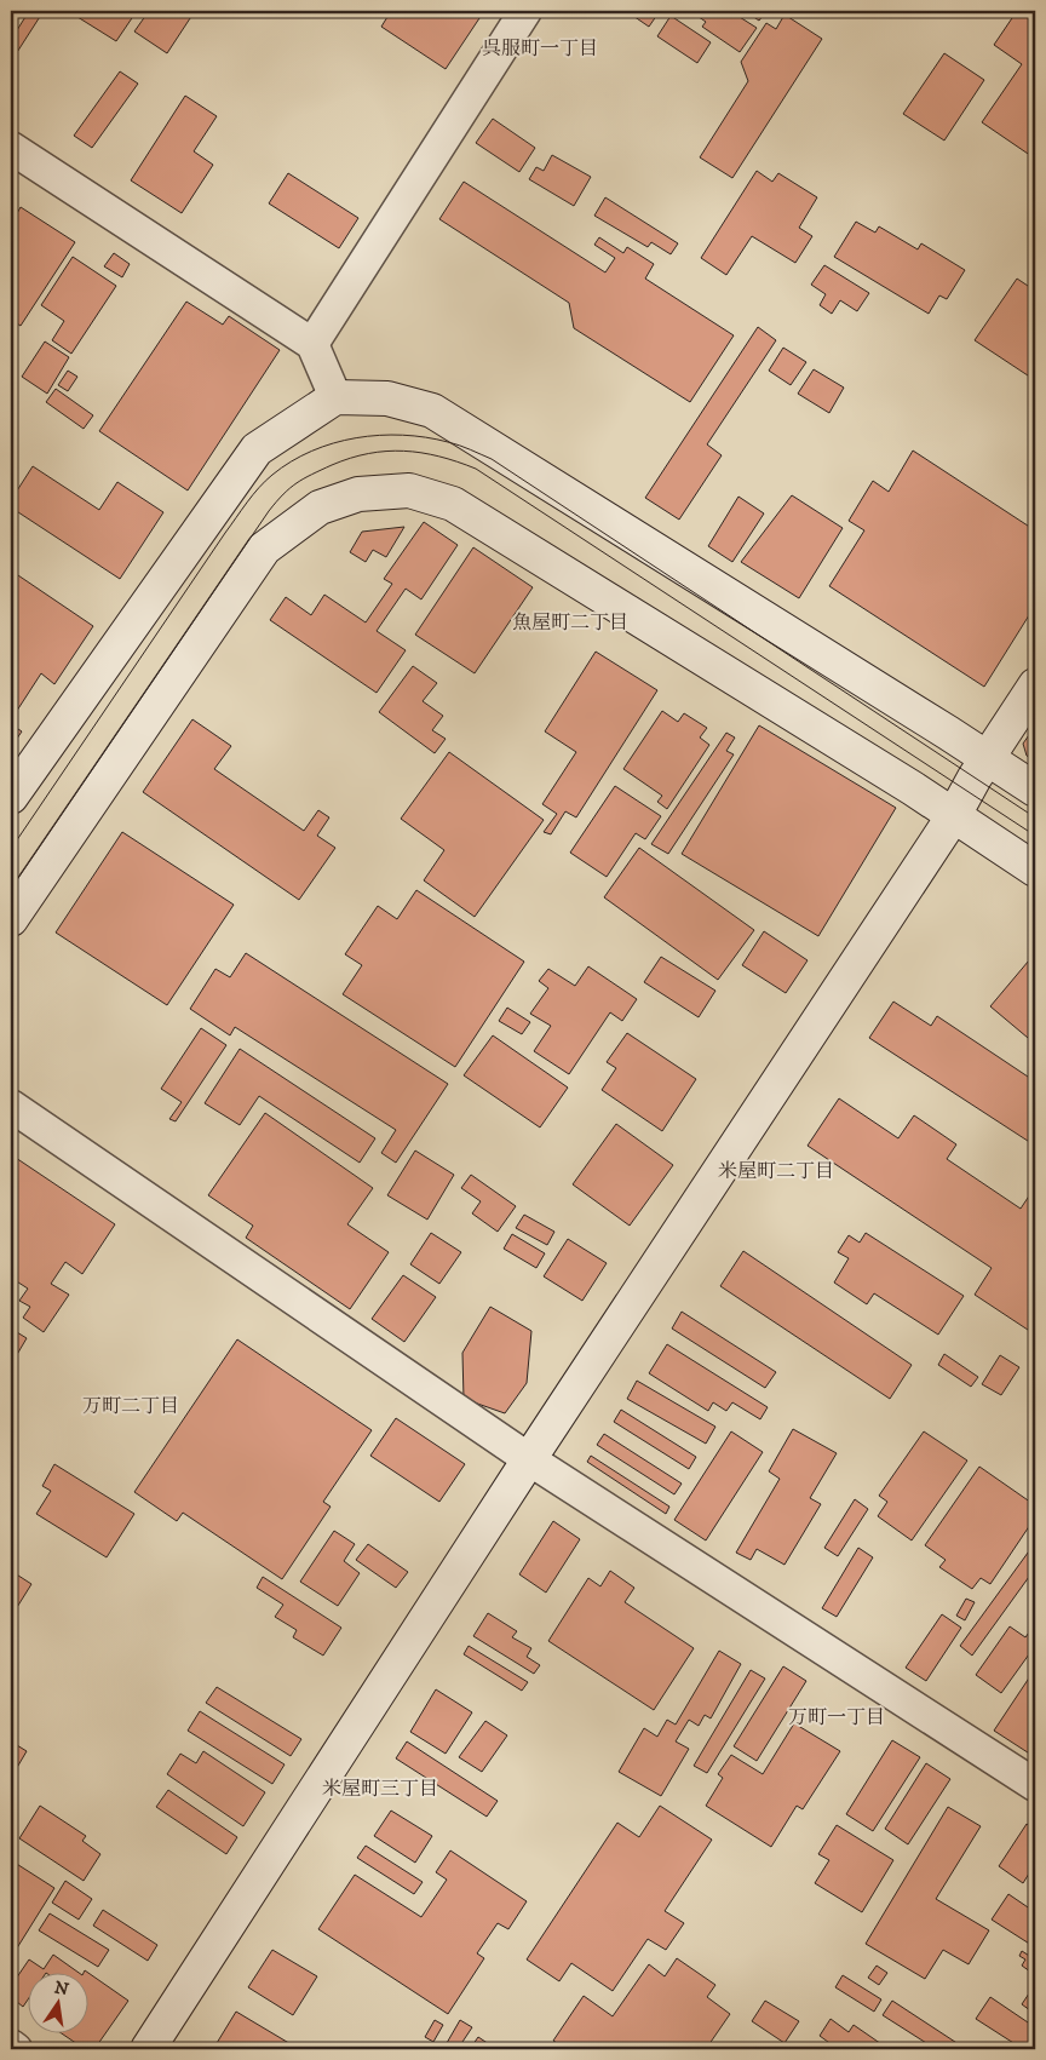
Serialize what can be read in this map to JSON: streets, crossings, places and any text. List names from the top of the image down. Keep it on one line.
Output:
{"districts":["呉服町一丁目","魚屋町二丁目","米屋町二丁目","万町二丁目","万町一丁目","米屋町三丁目"],"north":"top"}
